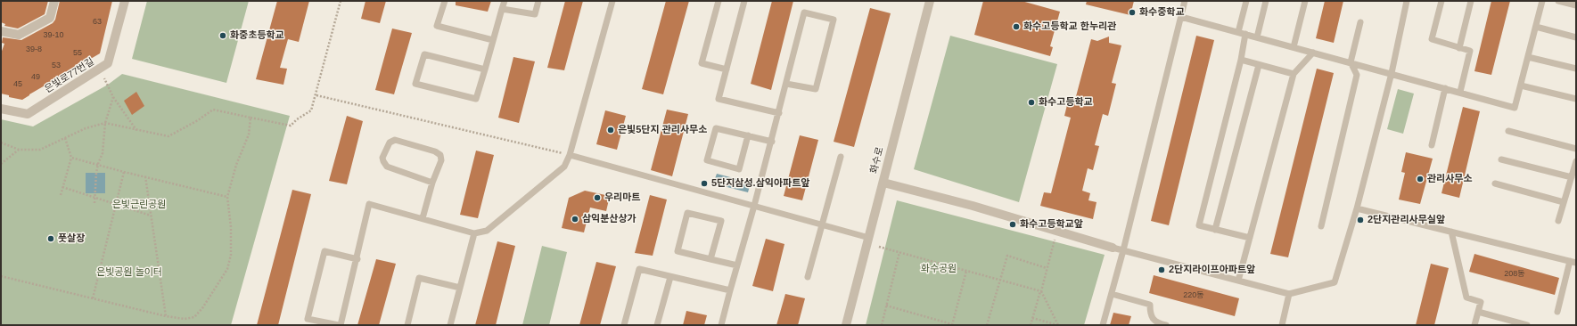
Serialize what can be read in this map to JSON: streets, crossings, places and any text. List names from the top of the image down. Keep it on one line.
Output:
{"streets":{"street":["은빛로77번길","화수로"]},"parks":["은빛근린공원","화수공원","은빛공원 놀이터"],"places":["화수중학교","화수고등학교 한누리관","화중초등학교","화수고등학교","은빛5단지 관리사무소","관리사무소","5단지삼성.삼익아파트앞","우리마트","삼익분산상가","2단지관리사무실앞","화수고등학교앞","풋살장","2단지라이프아파트앞"],"house_numbers":["63","39-10","39-8","55","53","49","45","208동","220동"]}
